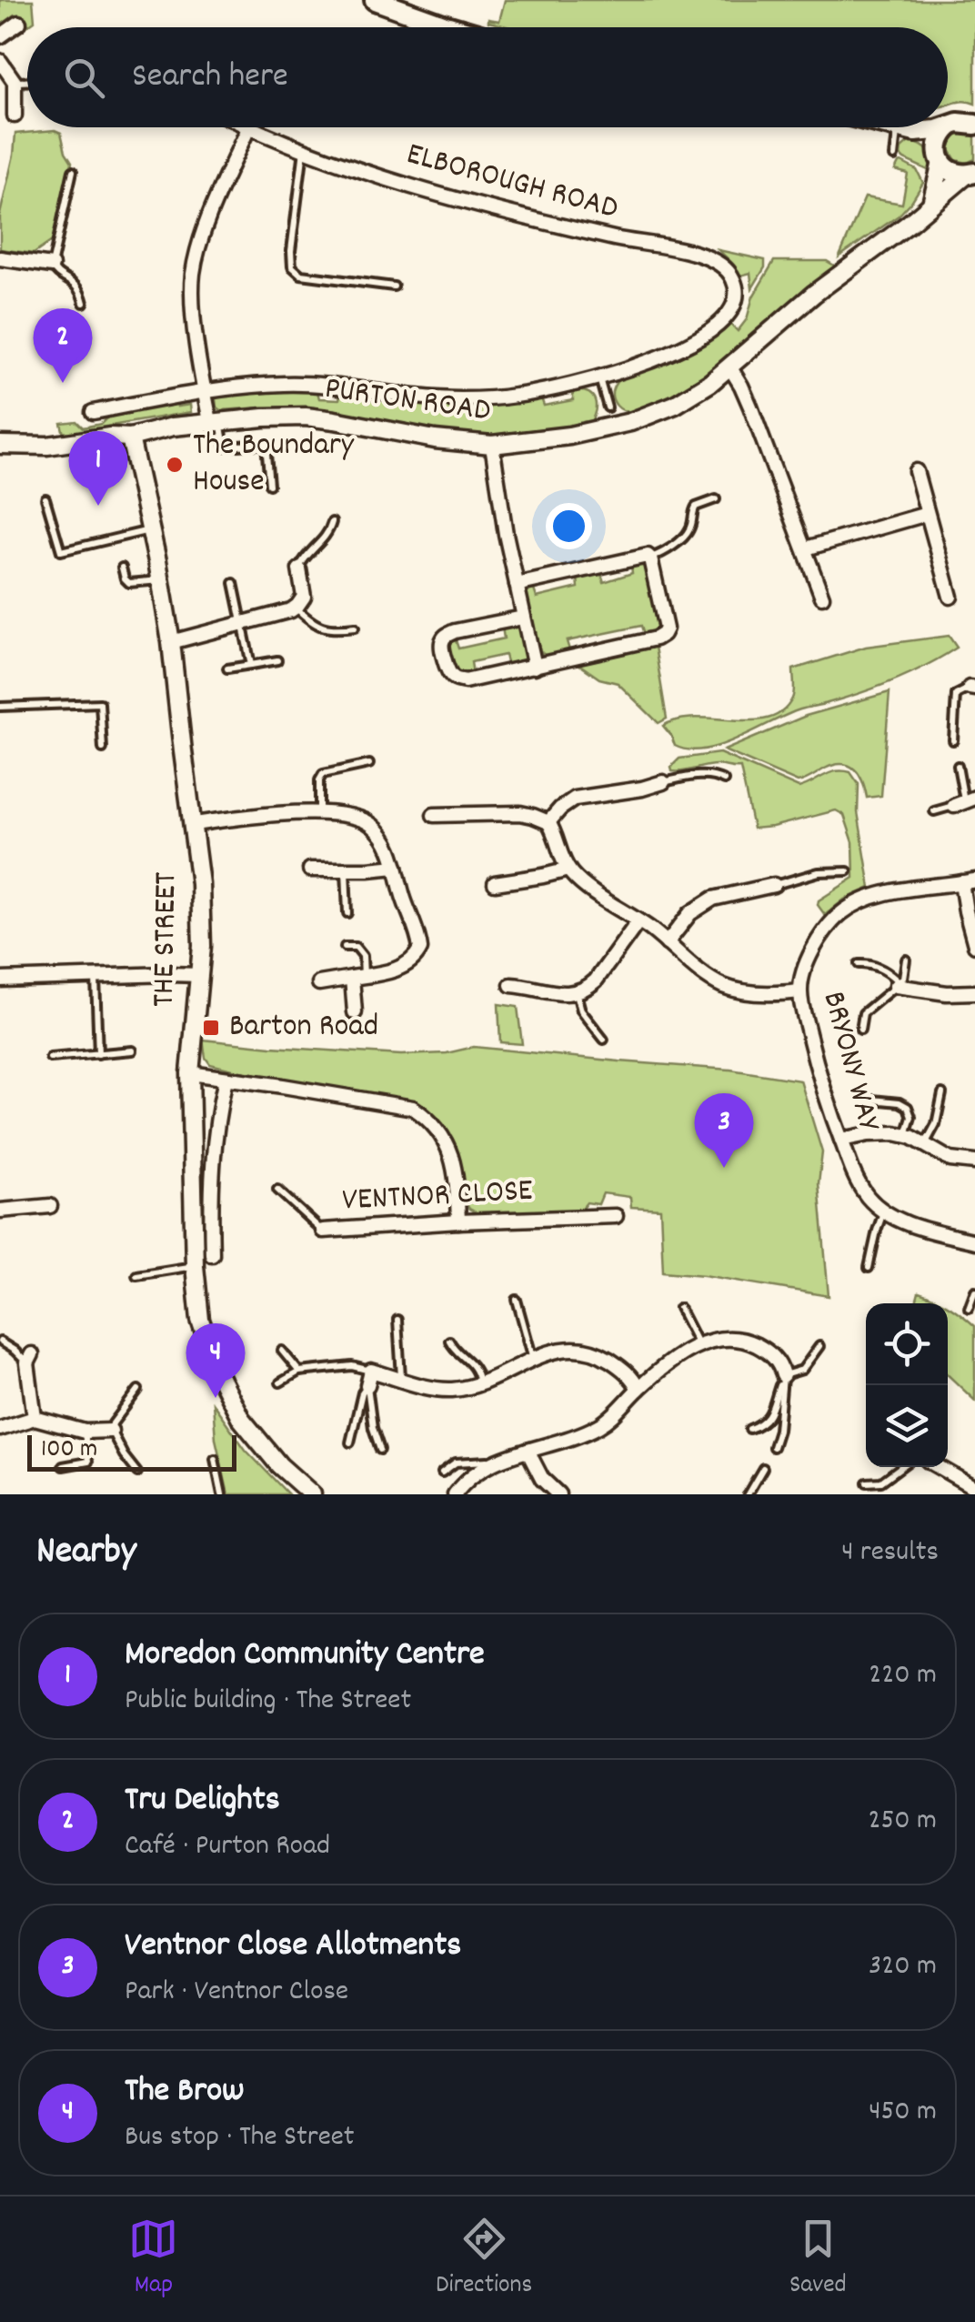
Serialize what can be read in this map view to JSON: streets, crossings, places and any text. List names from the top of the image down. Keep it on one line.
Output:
{"streets":{"street":["ELBOROUGH ROAD","PURTON ROAD","THE STREET","BRYONY WAY","VENTNOR CLOSE"]},"crossings":[["ELBOROUGH ROAD","PURTON ROAD"],["PURTON ROAD","THE STREET"]],"places":{"other":["The Boundary House"],"transit":["Barton Road"]},"scale_bar":"100 m","page":{"search":"Search here","pins":["2","1","3","4"],"scale":"100 m","heading":["Nearby","4 results"],"list":[{"mark":"1","name":"Moredon Community Centre","note":"Public building · The Street","value":"220 m"},{"mark":"2","name":"Tru Delights","note":"Café · Purton Road","value":"250 m"},{"mark":"3","name":"Ventnor Close Allotments","note":"Park · Ventnor Close","value":"320 m"},{"mark":"4","name":"The Brow","note":"Bus stop · The Street","value":"450 m"}],"nav":["Map","Directions","Saved"]}}
